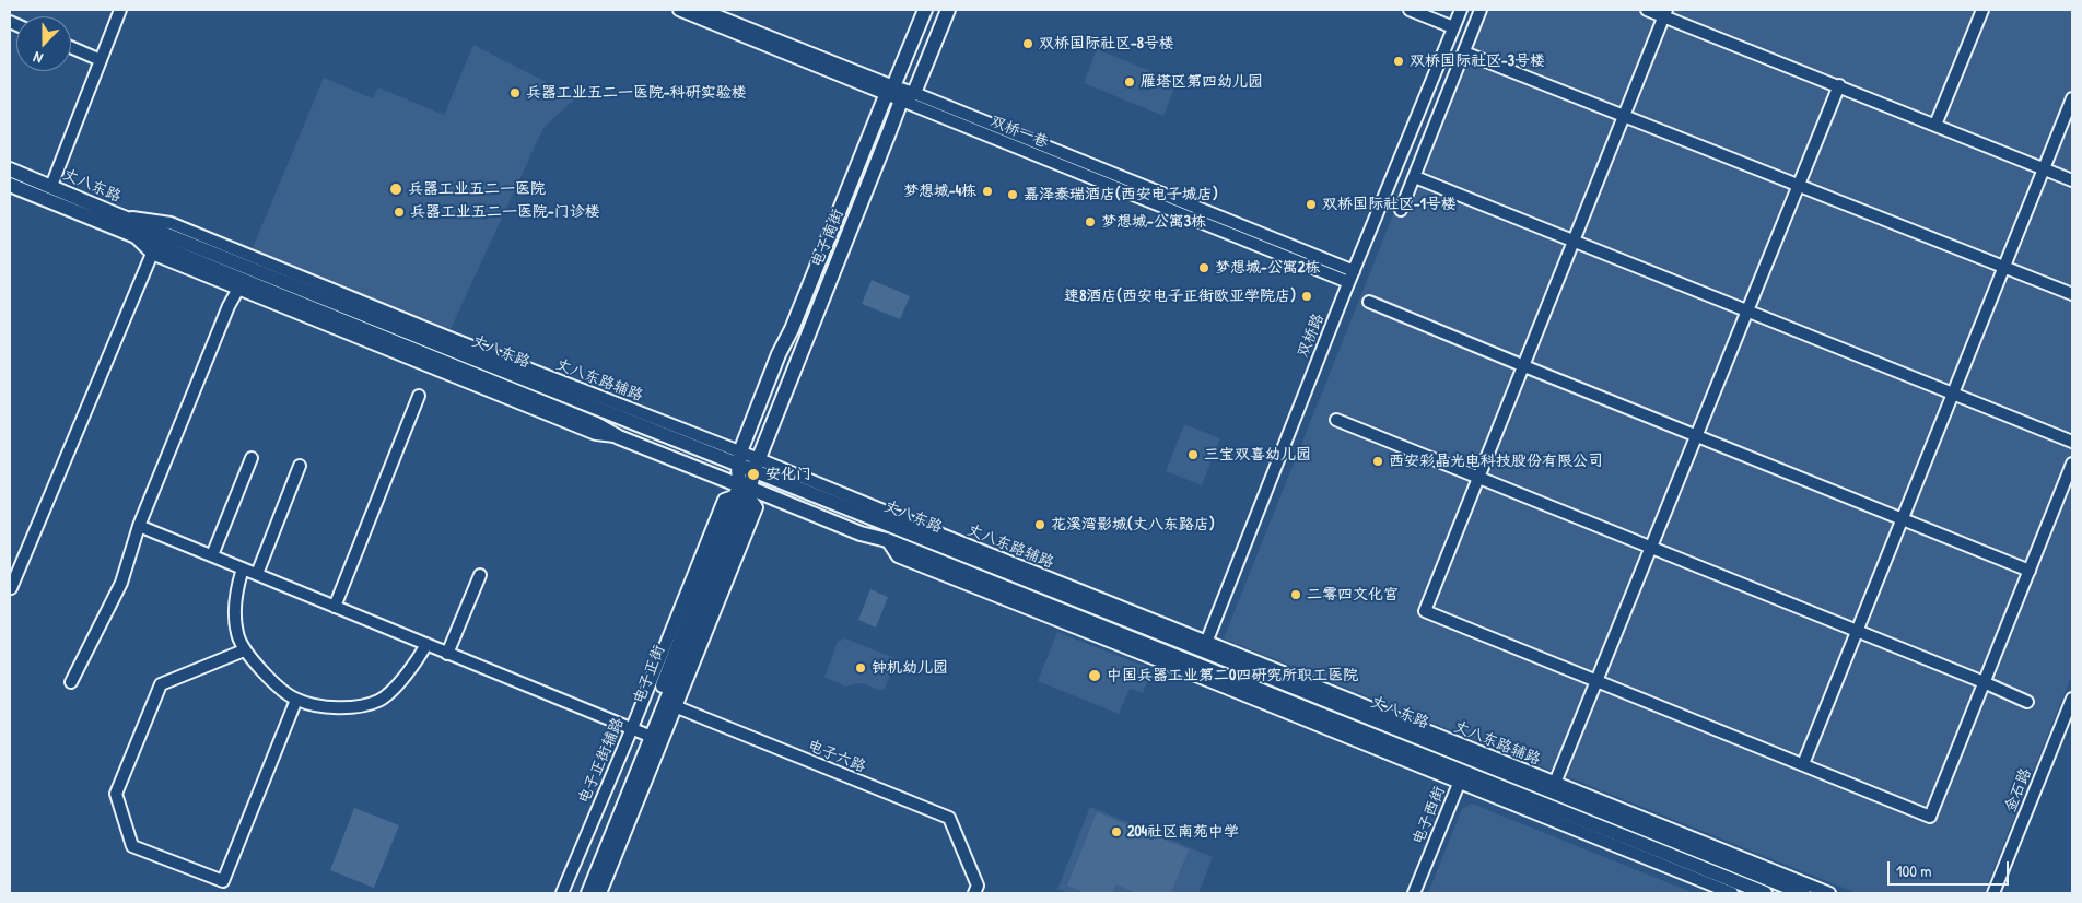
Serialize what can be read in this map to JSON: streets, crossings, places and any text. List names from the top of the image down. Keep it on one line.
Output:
{"streets":{"main road":["丈八东路","电子南街","电子正街"],"street":["双桥一巷","双桥路","电子六路","电子正街辅路","金石路","电子西街"]},"crossings":[["双桥一巷","电子南街"],["双桥一巷","双桥路"],["丈八东路","电子南街"],["丈八东路","双桥路"],["丈八东路","电子正街"],["丈八东路","电子西街"],["电子南街","电子正街"],["电子正街","电子六路"],["电子正街","电子正街辅路"]],"places":["双桥国际社区-8号楼","双桥国际社区-3号楼","雁塔区第四幼儿园","兵器工业五二一医院-科研实验楼","兵器工业五二一医院","梦想城-4栋","嘉泽泰瑞酒店(西安电子城店)","双桥国际社区-1号楼","兵器工业五二一医院-门诊楼","梦想城-公寓3栋","梦想城-公寓2栋","速8酒店(西安电子正街欧亚学院店)","三宝双喜幼儿园","西安彩晶光电科技股份有限公司","安化门","花溪湾影城(丈八东路店)","二零四文化宫","钟机幼儿园","中国兵器工业第二0四研究所职工医院","204社区南苑中学"],"scale_bar":"100 m","north":"bottom"}
